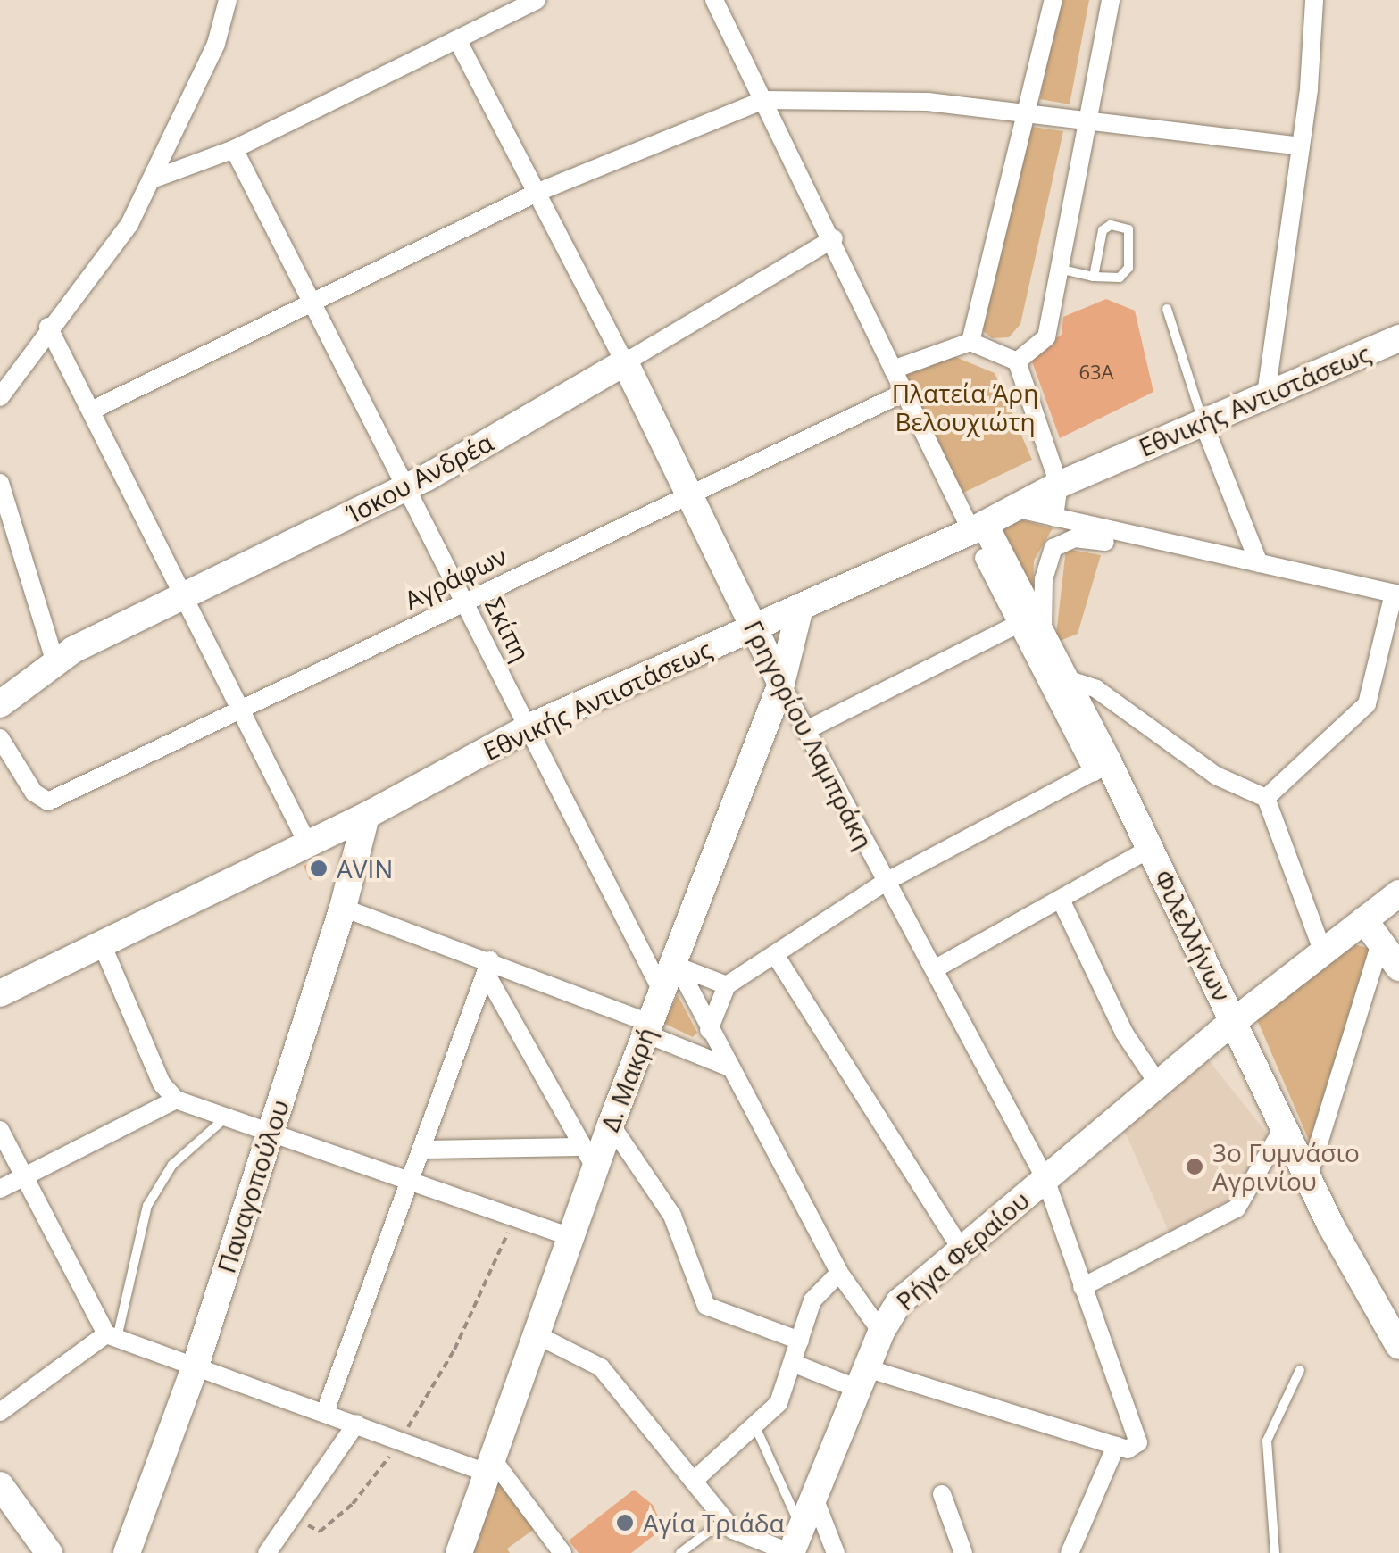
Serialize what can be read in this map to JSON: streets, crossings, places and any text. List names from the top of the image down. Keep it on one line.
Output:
{"streets":{"street":["Εθνικής Αντιστάσεως","Ίσκου Ανδρέα","Αγράφων","Σκίπη","Γρηγορίου Λαμπράκη","Φιλελλήνων","Δ. Μακρή","Παναγοπούλου","Ρήγα Φεραίου"]},"crossings":[["Εθνικής Αντιστάσεως","Σκίπη"],["Εθνικής Αντιστάσεως","Γρηγορίου Λαμπράκη"],["Εθνικής Αντιστάσεως","Φιλελλήνων"],["Εθνικής Αντιστάσεως","Δ. Μακρή"],["Εθνικής Αντιστάσεως","Παναγοπούλου"],["Ίσκου Ανδρέα","Σκίπη"],["Ίσκου Ανδρέα","Γρηγορίου Λαμπράκη"],["Αγράφων","Σκίπη"],["Αγράφων","Γρηγορίου Λαμπράκη"],["Σκίπη","Δ. Μακρή"],["Γρηγορίου Λαμπράκη","Δ. Μακρή"],["Γρηγορίου Λαμπράκη","Ρήγα Φεραίου"],["Φιλελλήνων","Ρήγα Φεραίου"]],"parks":["Πλατεία Άρη Βελουχιώτη"],"places":["AVIN","3ο Γυμνάσιο Αγρινίου","Αγία Τριάδα"],"house_numbers":["63Α"]}
